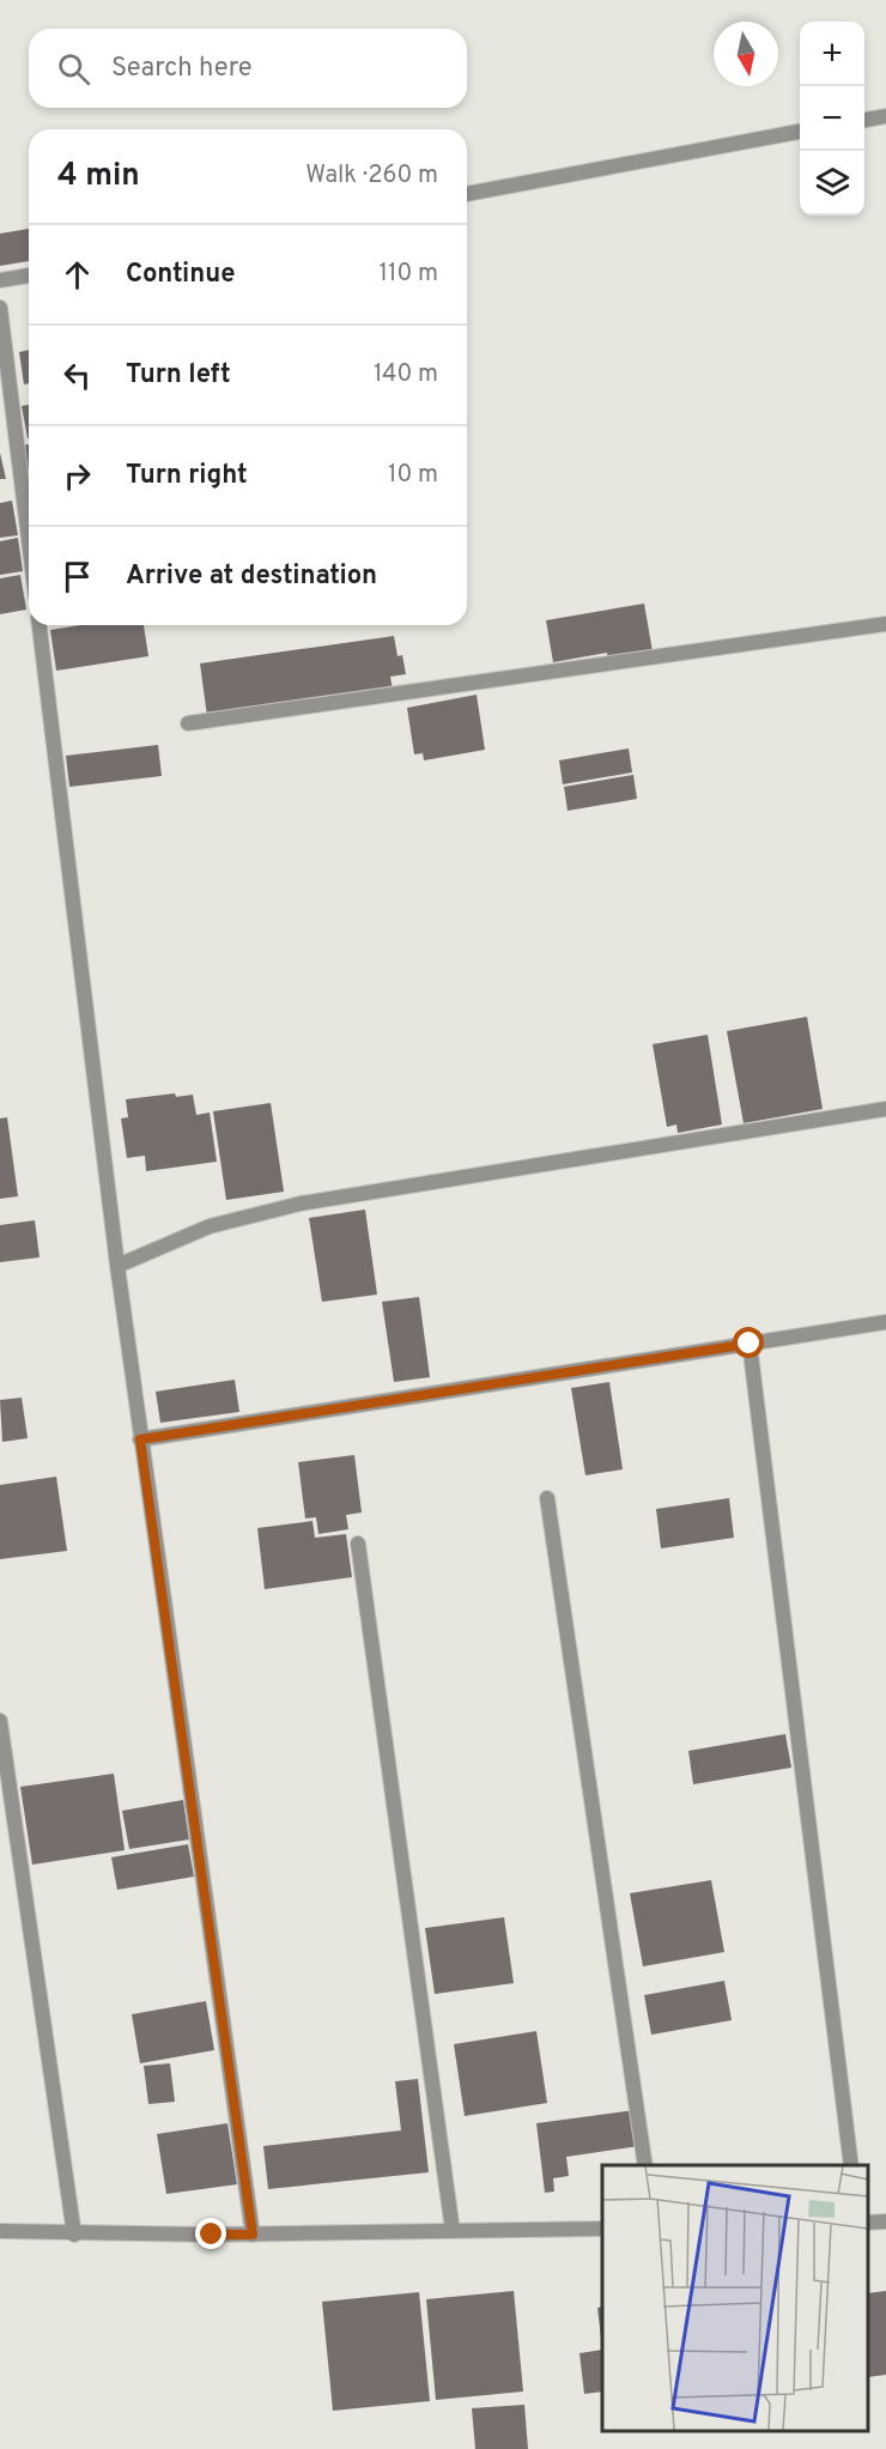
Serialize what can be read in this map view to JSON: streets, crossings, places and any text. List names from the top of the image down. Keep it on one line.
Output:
{"north":"bottom","page":{"map_buttons":["+","−"],"search":"Search here","heading":["4 min","Walk · 260 m"],"list":[["Continue","110 m"],["Turn left","140 m"],["Turn right","10 m"],"Arrive at destination"]}}
